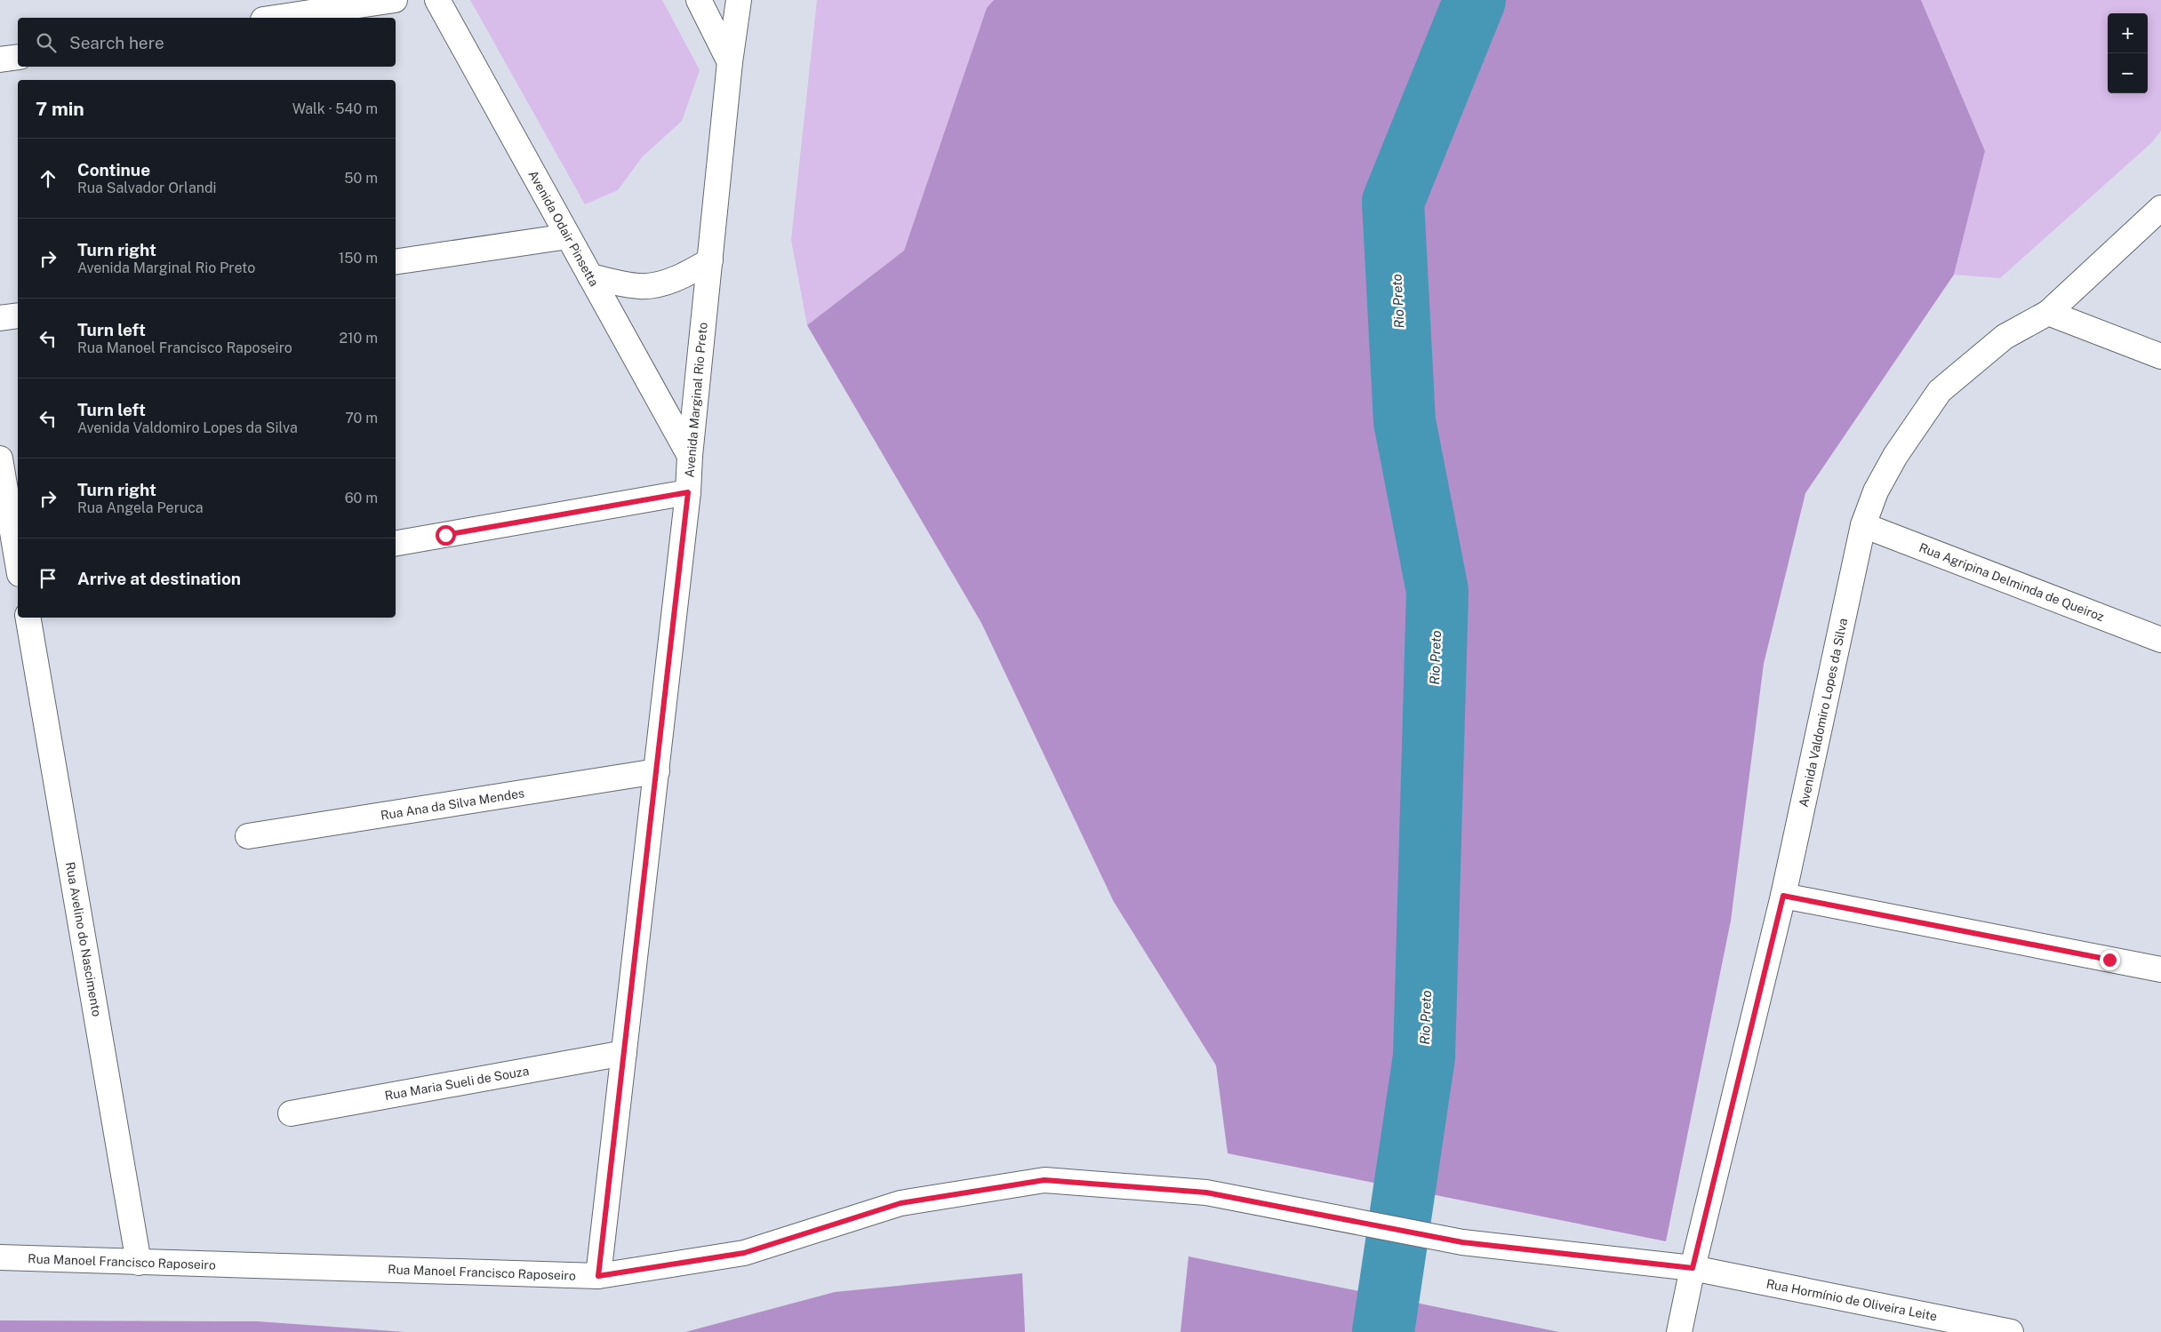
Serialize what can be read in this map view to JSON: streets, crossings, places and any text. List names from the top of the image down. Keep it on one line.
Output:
{"streets":{"street":["Avenida Odair Pinsetta","Avenida Marginal Rio Preto","Rua Agripina Delminda de Queiroz","Avenida Valdomiro Lopes da Silva","Rua Ana da Silva Mendes","Rua Avelino do Nascimento","Rua Maria Sueli de Souza","Rua Manoel Francisco Raposeiro","Rua Hormínio de Oliveira Leite"]},"crossings":[["Avenida Odair Pinsetta","Avenida Marginal Rio Preto"],["Avenida Marginal Rio Preto","Rua Ana da Silva Mendes"],["Avenida Marginal Rio Preto","Rua Maria Sueli de Souza"],["Avenida Marginal Rio Preto","Rua Manoel Francisco Raposeiro"],["Rua Agripina Delminda de Queiroz","Avenida Valdomiro Lopes da Silva"],["Avenida Valdomiro Lopes da Silva","Rua Manoel Francisco Raposeiro"],["Avenida Valdomiro Lopes da Silva","Rua Hormínio de Oliveira Leite"],["Rua Avelino do Nascimento","Rua Manoel Francisco Raposeiro"],["Rua Manoel Francisco Raposeiro","Rua Hormínio de Oliveira Leite"]],"water":["Rio Preto"],"page":{"map_buttons":["+","−"],"search":"Search here","heading":["7 min","Walk · 540 m"],"list":[["Continue","Rua Salvador Orlandi","50 m"],["Turn right","Avenida Marginal Rio Preto","150 m"],["Turn left","Rua Manoel Francisco Raposeiro","210 m"],["Turn left","Avenida Valdomiro Lopes da Silva","70 m"],["Turn right","Rua Angela Peruca","60 m"],"Arrive at destination"]}}
